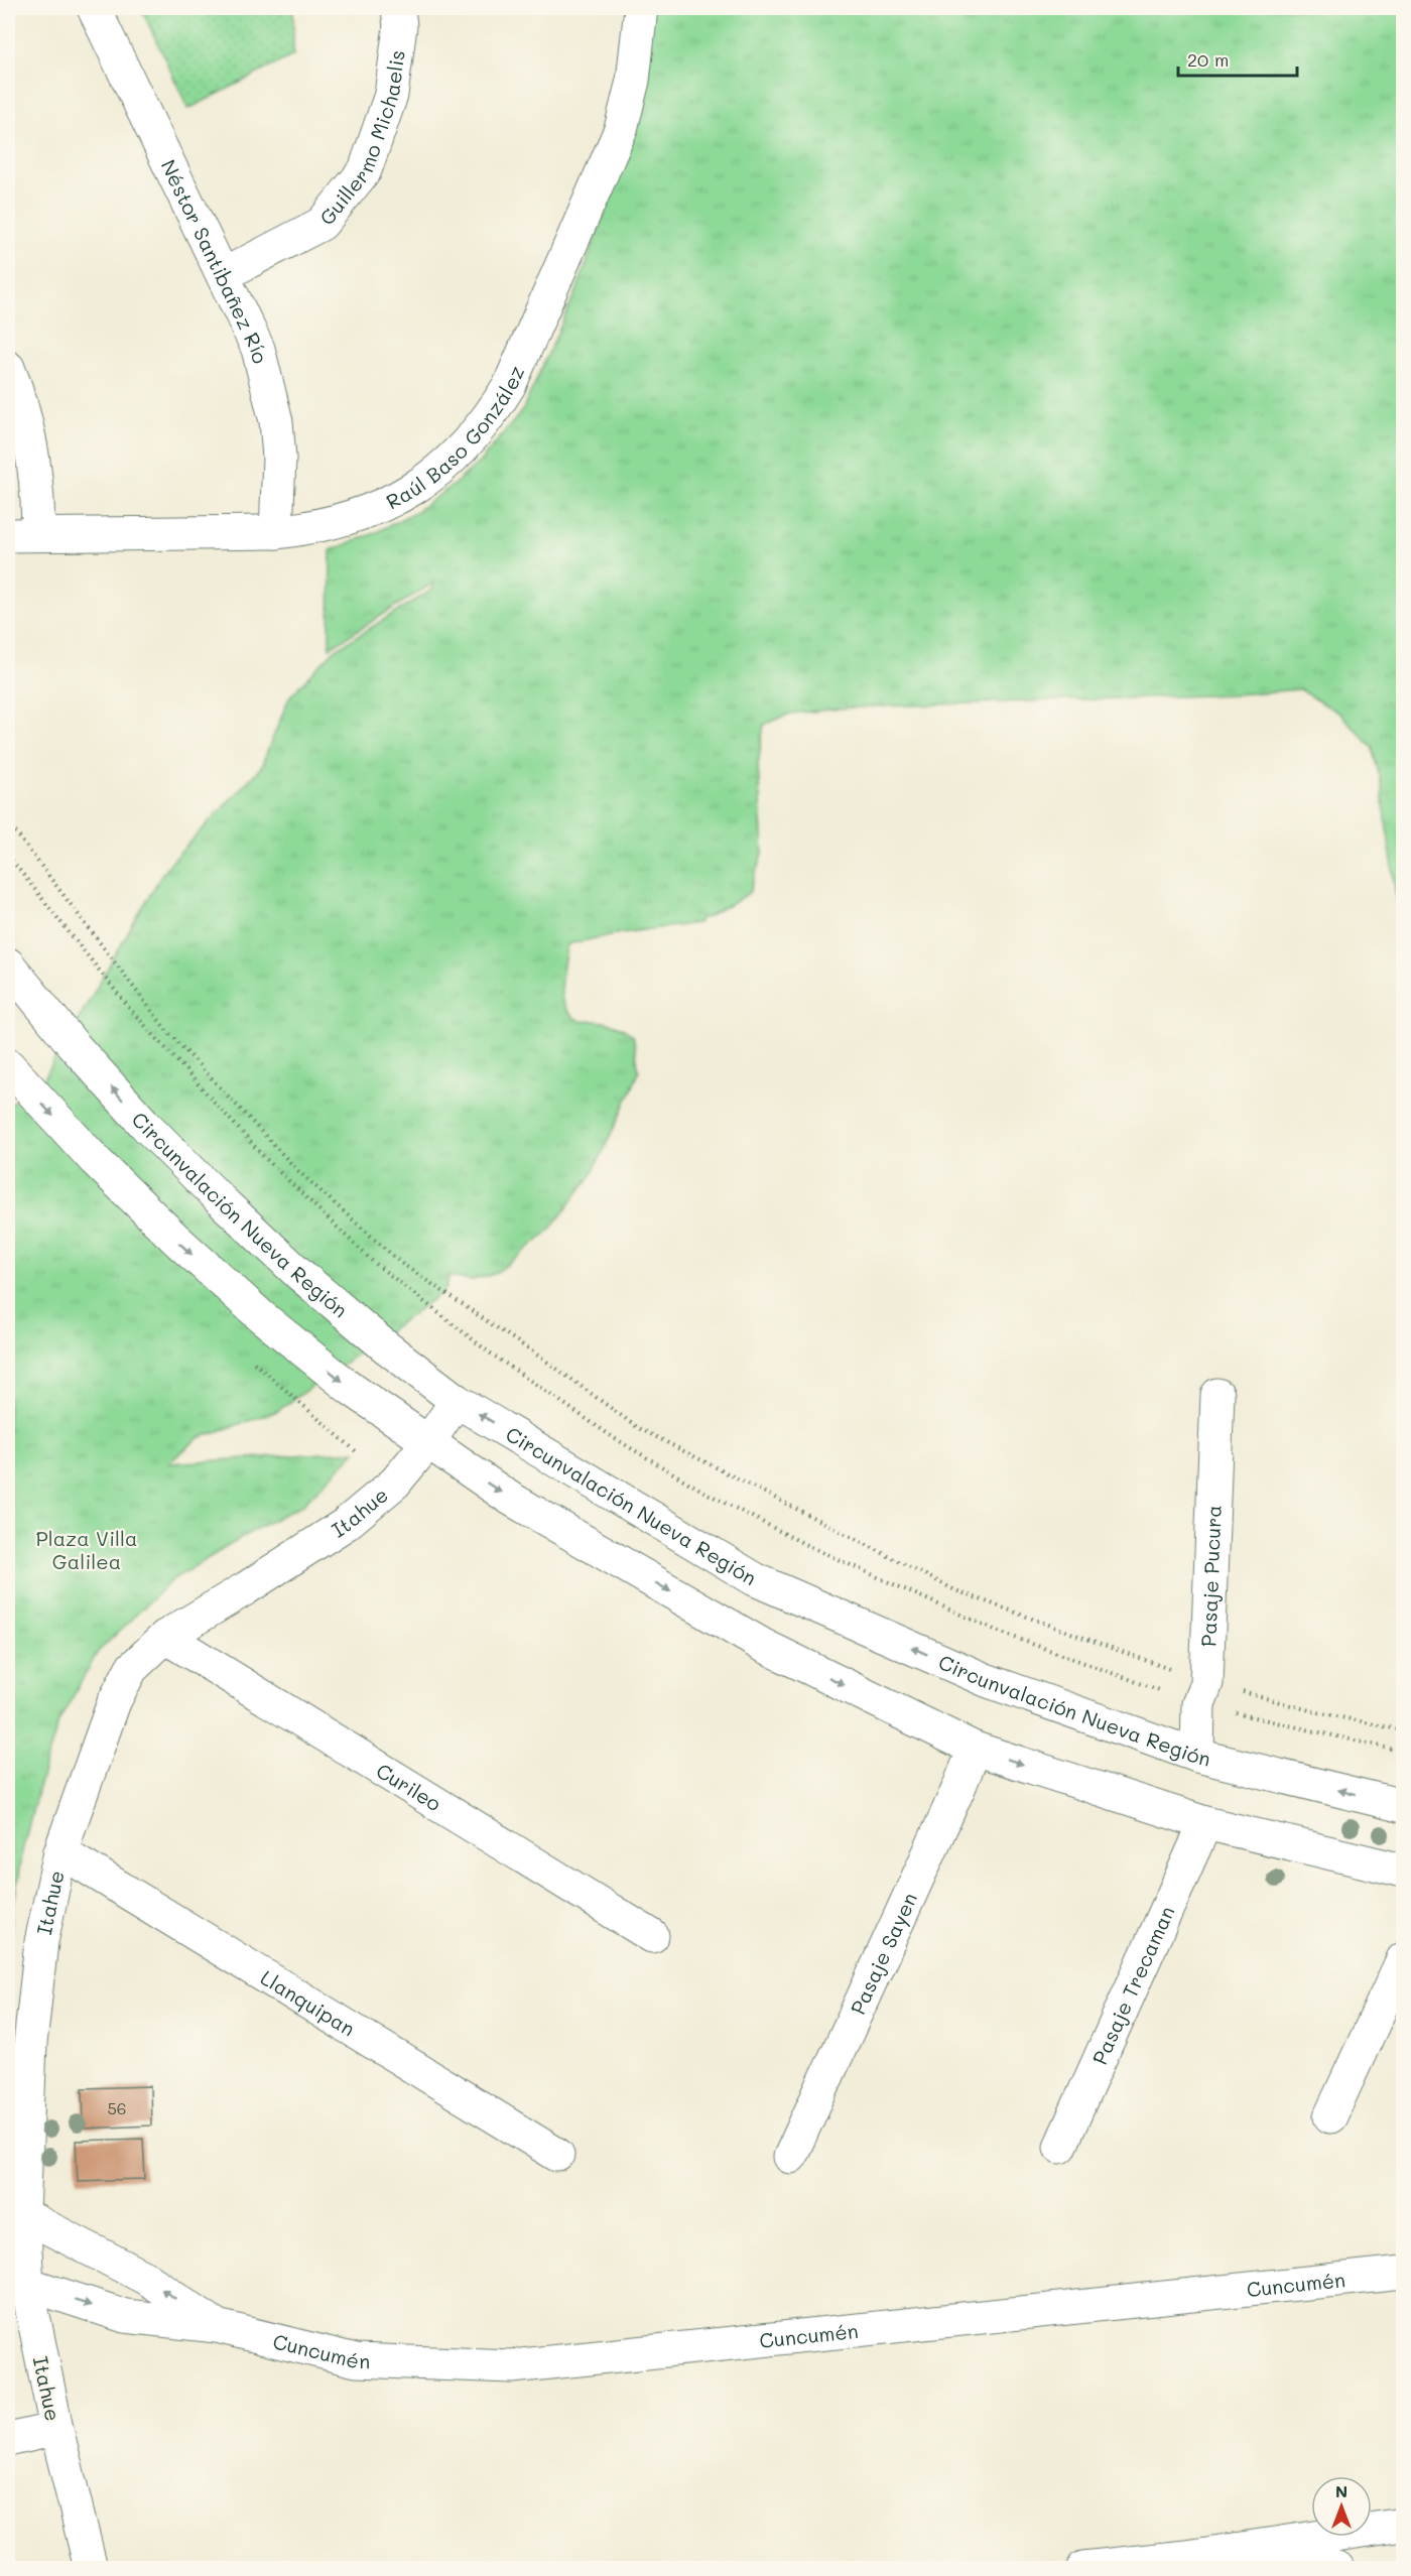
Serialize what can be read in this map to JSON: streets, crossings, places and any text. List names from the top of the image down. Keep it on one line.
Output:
{"streets":{"street":["Guillermo Michaelis","Néstor Santibañez Río","Raúl Baso González","Circunvalación Nueva Región","Itahue","Pasaje Pucura","Curileo","Pasaje Sayen","Pasaje Trecaman","Llanquipan","Cuncumén"]},"crossings":[["Guillermo Michaelis","Néstor Santibañez Río"],["Néstor Santibañez Río","Raúl Baso González"],["Circunvalación Nueva Región","Itahue"],["Circunvalación Nueva Región","Pasaje Pucura"],["Itahue","Curileo"],["Itahue","Llanquipan"],["Itahue","Cuncumén"]],"parks":["Plaza Villa Galilea"],"house_numbers":["56"],"scale_bar":"20 m","north":"top"}
